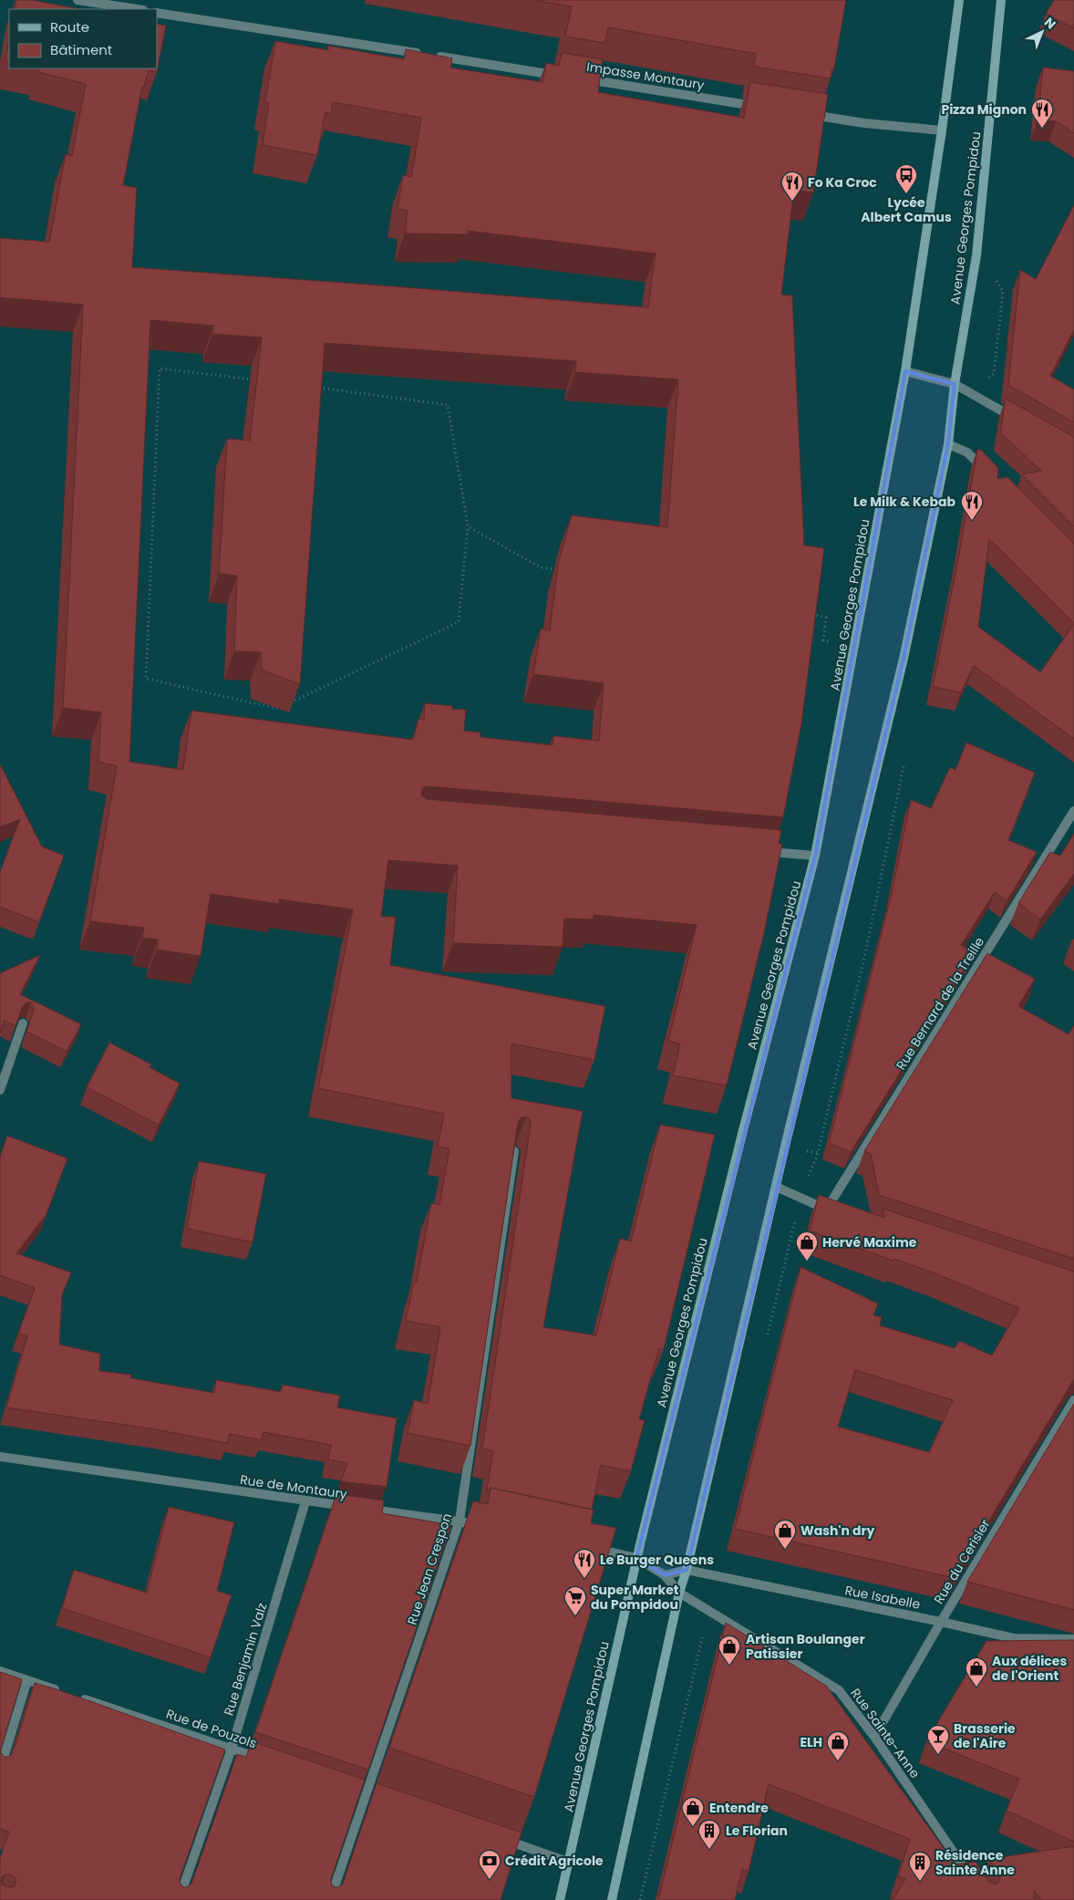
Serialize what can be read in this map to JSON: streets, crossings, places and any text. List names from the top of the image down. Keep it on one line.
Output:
{"streets":{"main road":["Avenue Georges Pompidou"],"street":["Impasse Montaury","Rue Bernard de la Treille","Rue de Montaury","Rue du Cerisier","Rue Jean Crespon","Rue Isabelle","Rue Benjamin Valz","Rue de Pouzols","Rue Sainte-Anne"]},"crossings":[["Avenue Georges Pompidou","Rue Isabelle"],["Avenue Georges Pompidou","Rue Sainte-Anne"],["Rue de Montaury","Rue Jean Crespon"],["Rue de Montaury","Rue Benjamin Valz"],["Rue du Cerisier","Rue Isabelle"],["Rue du Cerisier","Rue Sainte-Anne"],["Rue Benjamin Valz","Rue de Pouzols"]],"places":{"restaurant":["Pizza Mignon","Fo Ka Croc","Le Milk & Kebab","Le Burger Queens"],"bus stop":["Lycée Albert Camus"],"shop":["Hervé Maxime","Wash'n dry","Artisan Boulanger Patissier","Aux délices de l'Orient","ELH","Entendre"],"supermarket":["Super Market du Pompidou"],"bar":["Brasserie de l'Aire"],"building":["Le Florian","Résidence Sainte Anne"],"bank":["Crédit Agricole"]},"legend":["Route","Bâtiment"],"north":"top right"}
